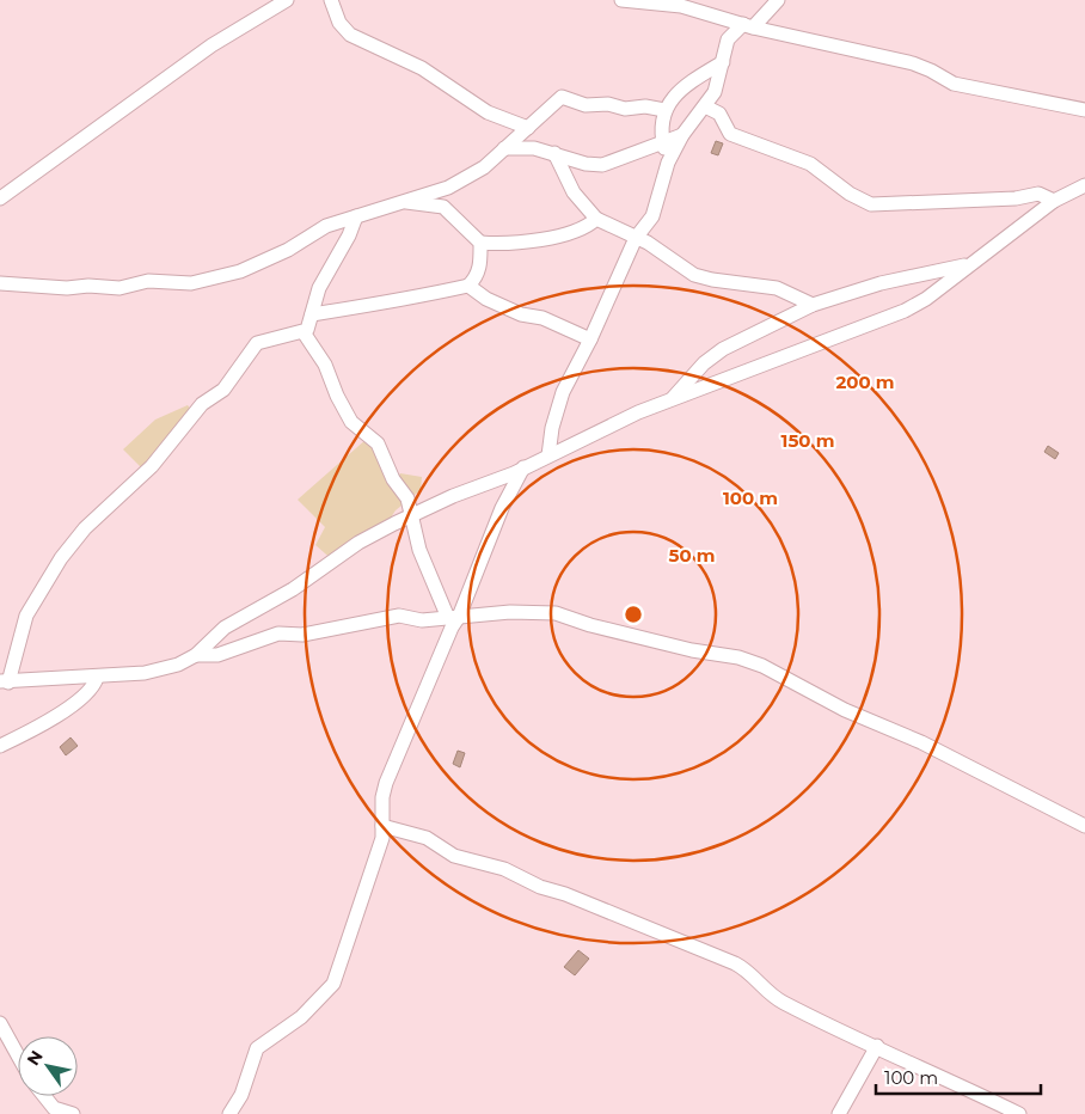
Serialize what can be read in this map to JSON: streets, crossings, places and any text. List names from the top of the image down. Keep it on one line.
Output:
{"scale_bar":"100 m","north":"top left","rings":["200 m","150 m","100 m","50 m"]}
